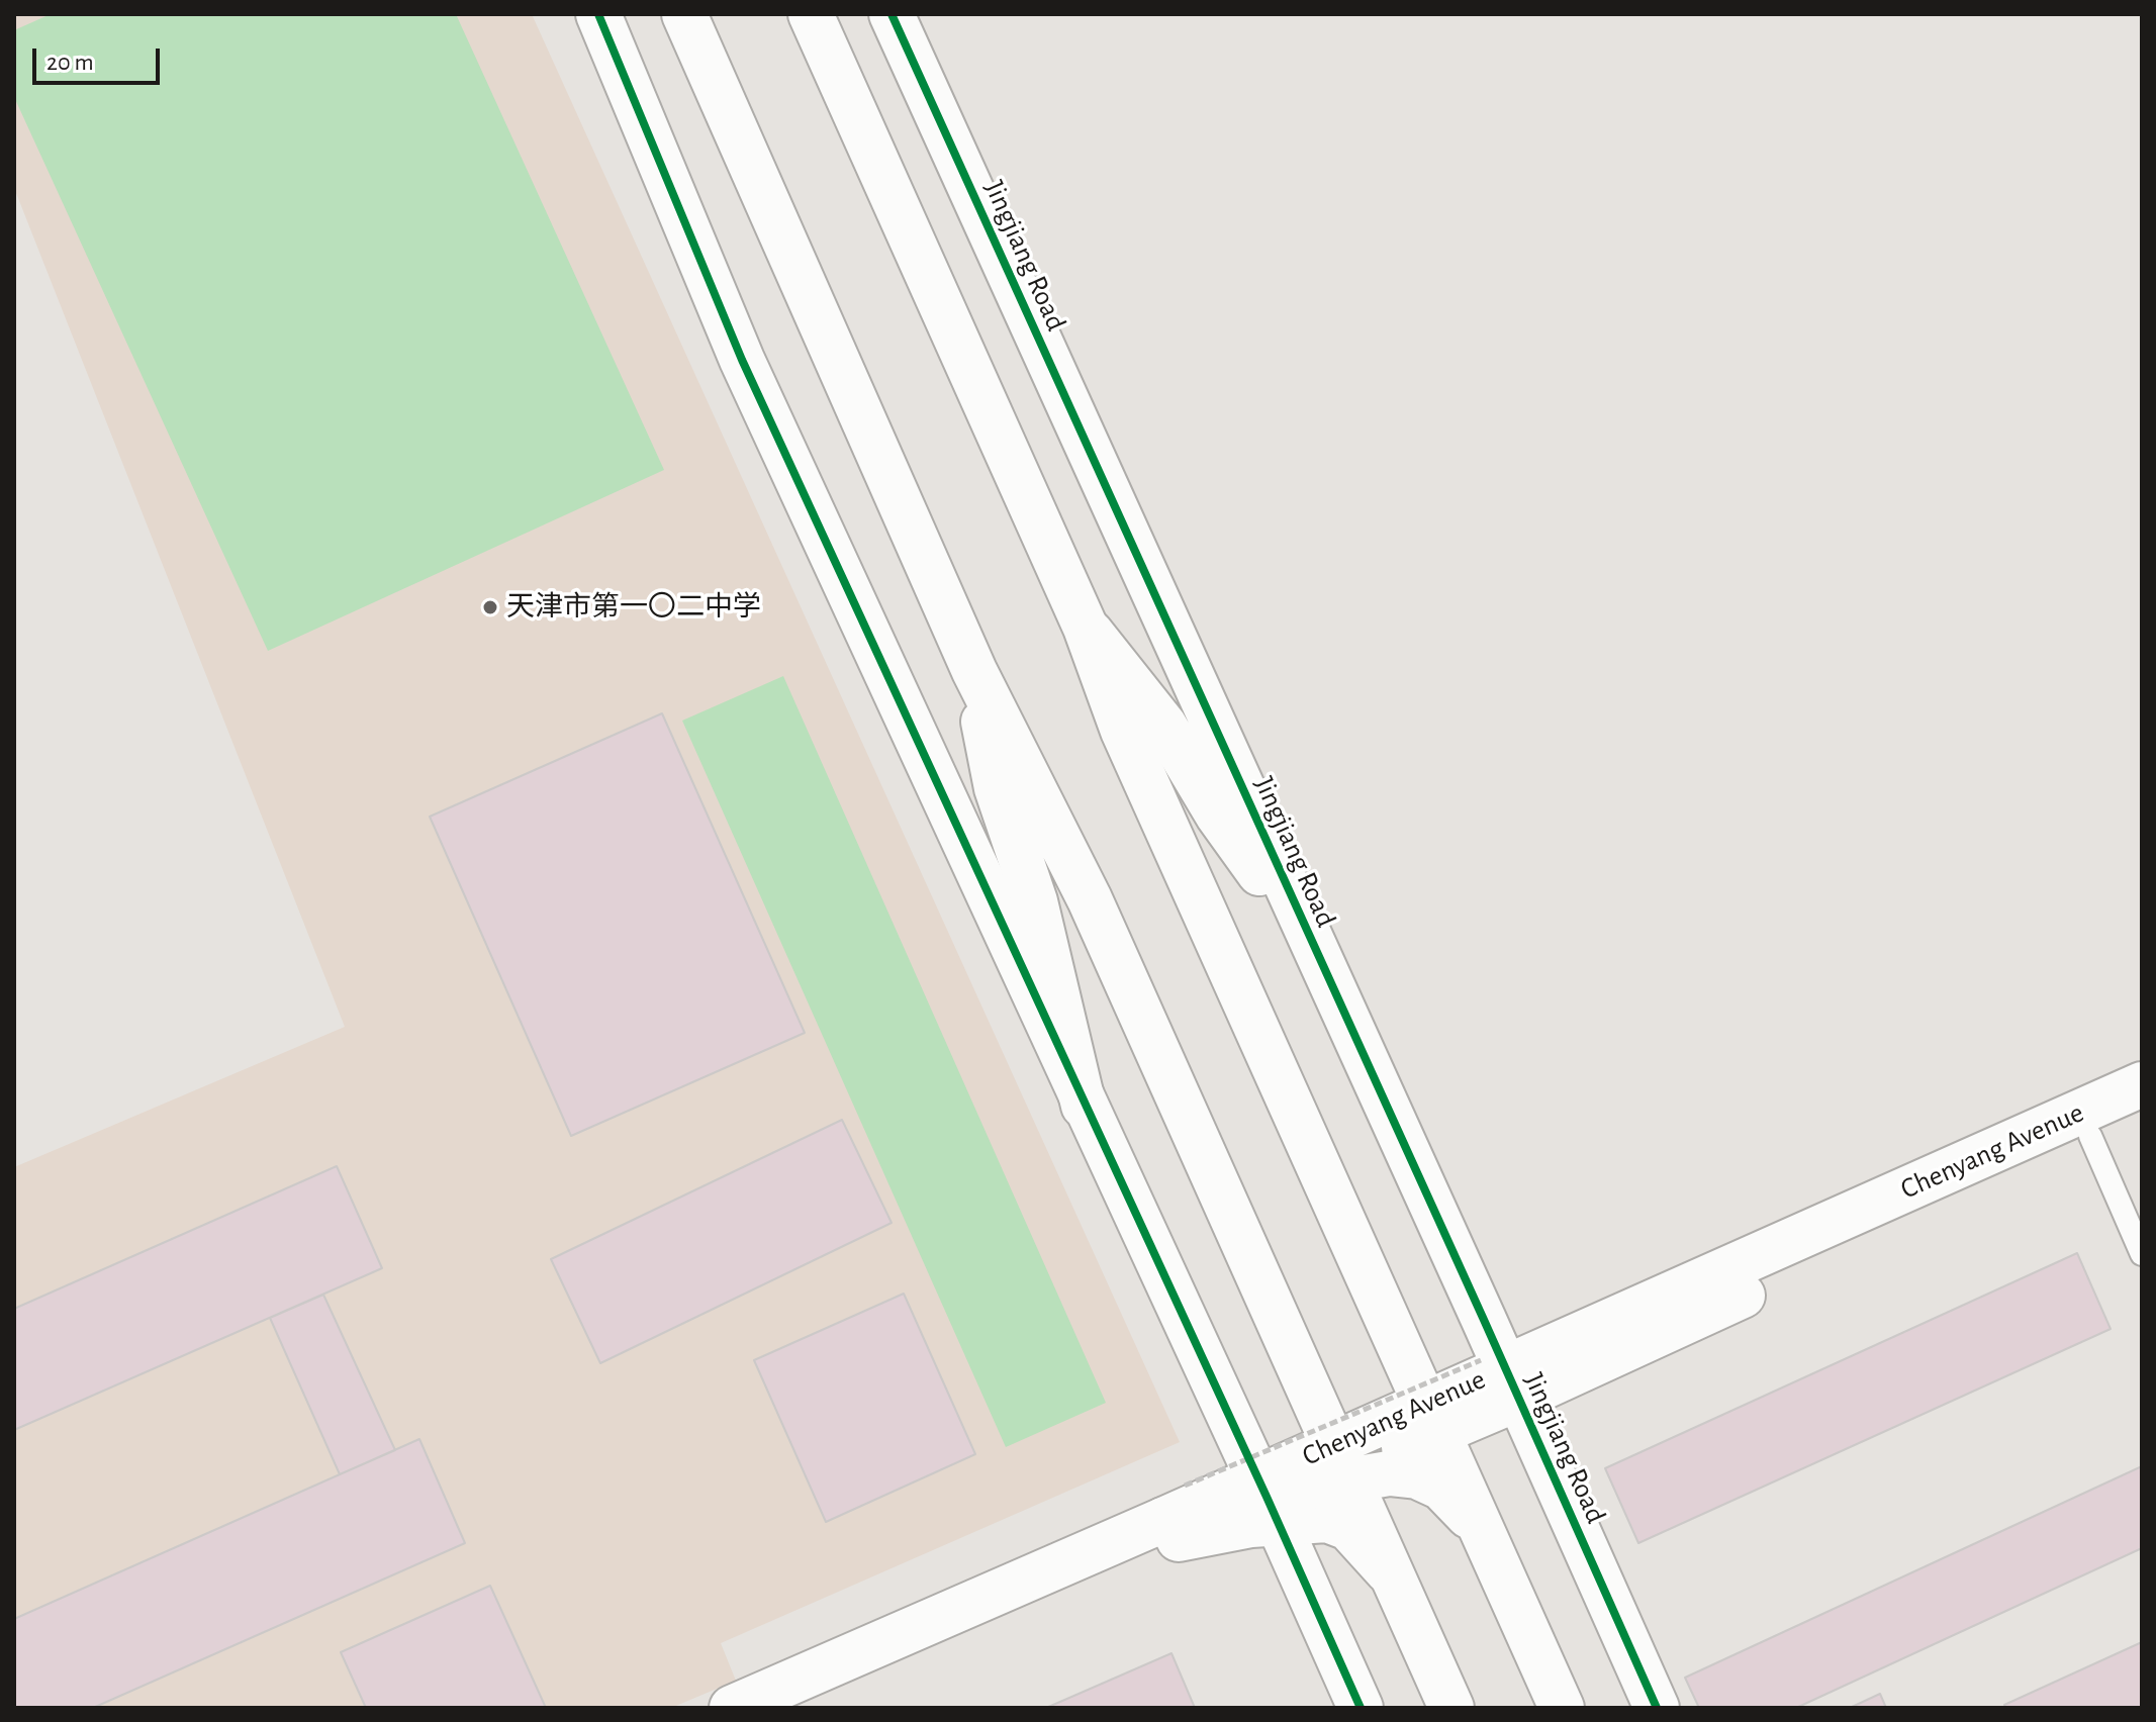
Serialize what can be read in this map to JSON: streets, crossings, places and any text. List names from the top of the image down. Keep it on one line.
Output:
{"streets":{"main road":["Jingjiang Road","Chenyang Avenue"]},"crossings":[["Jingjiang Road","Chenyang Avenue"]],"places":["天津市第一〇二中学"],"scale_bar":"20 m"}
